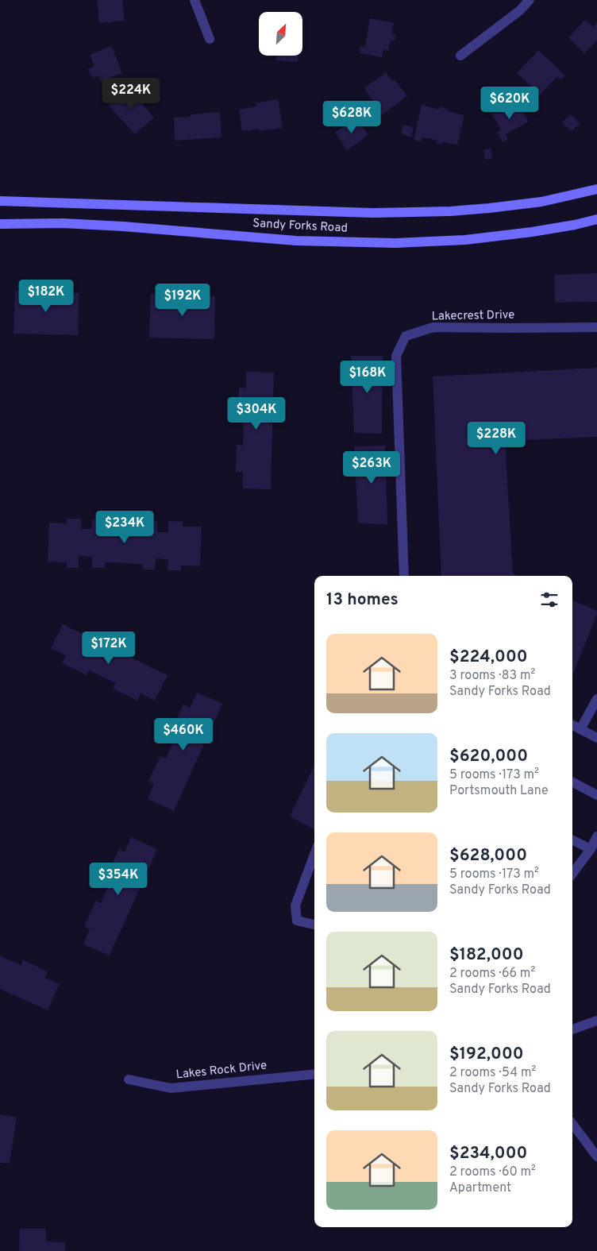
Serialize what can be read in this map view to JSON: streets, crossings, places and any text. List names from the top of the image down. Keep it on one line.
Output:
{"streets":{"street":["Sandy Forks Road","Lakecrest Drive","Lakes Rock Drive"]},"north":"top right","page":{"price":["$224K","$620K","$628K","$182K","$192K","$168K","$304K","$228K","$263K","$234K","$172K","$460K","$354K"],"heading":"13 homes","list":[{"name":"$224,000","note":"3 rooms · 83 m² · Sandy Forks Road"},{"name":"$620,000","note":"5 rooms · 173 m² · Portsmouth Lane"},{"name":"$628,000","note":"5 rooms · 173 m² · Sandy Forks Road"},{"name":"$182,000","note":"2 rooms · 66 m² · Sandy Forks Road"},{"name":"$192,000","note":"2 rooms · 54 m² · Sandy Forks Road"},{"name":"$234,000","note":"2 rooms · 60 m² · Apartment"}]}}
